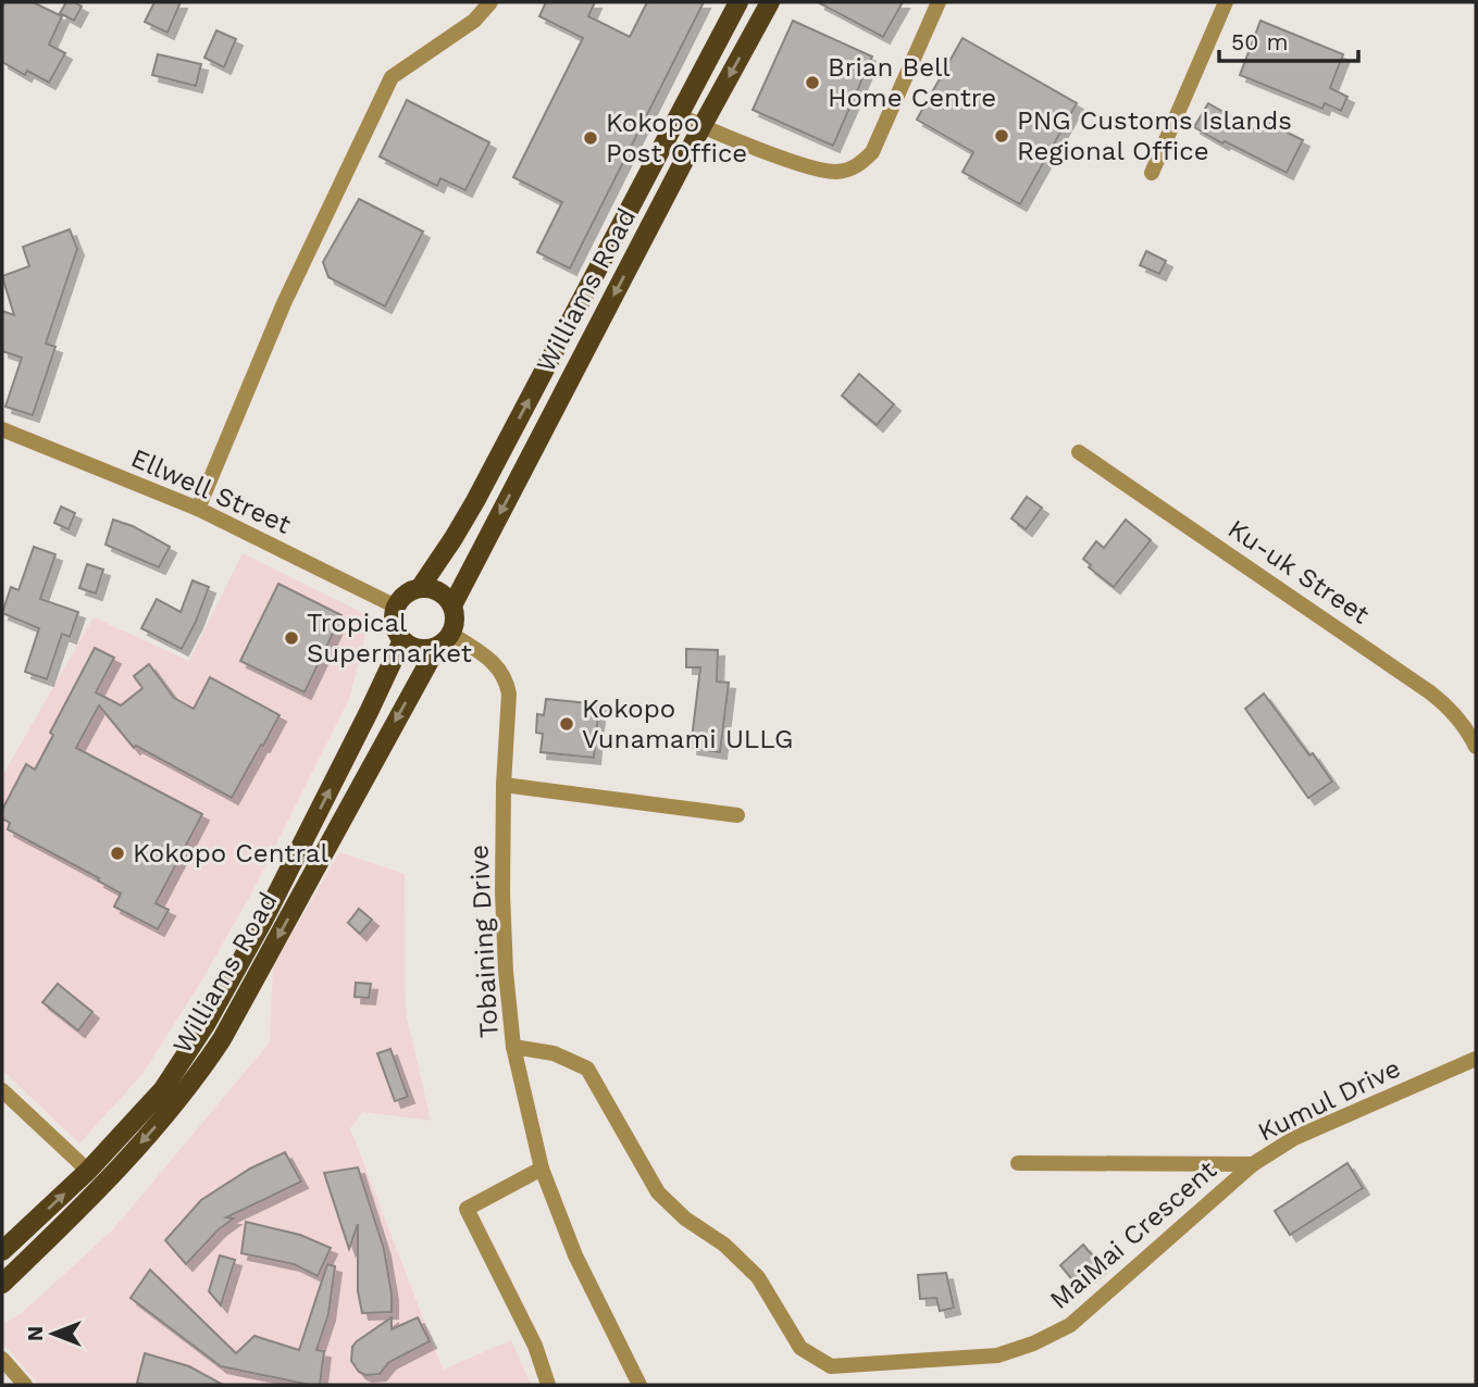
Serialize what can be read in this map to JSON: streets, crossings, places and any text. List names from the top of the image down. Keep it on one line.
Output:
{"streets":{"main road":["Williams Road"],"street":["Ellwell Street","Ku-uk Street","Tobaining Drive","Kumul Drive","MaiMai Crescent"]},"crossings":[["Williams Road","Ellwell Street"],["Williams Road","Tobaining Drive"],["Ellwell Street","Tobaining Drive"],["Tobaining Drive","MaiMai Crescent"],["Kumul Drive","MaiMai Crescent"]],"places":["Brian Bell Home Centre","PNG Customs Islands Regional Office","Kokopo Post Office","Tropical Supermarket","Kokopo Vunamami ULLG","Kokopo Central"],"scale_bar":"50 m","north":"left"}
